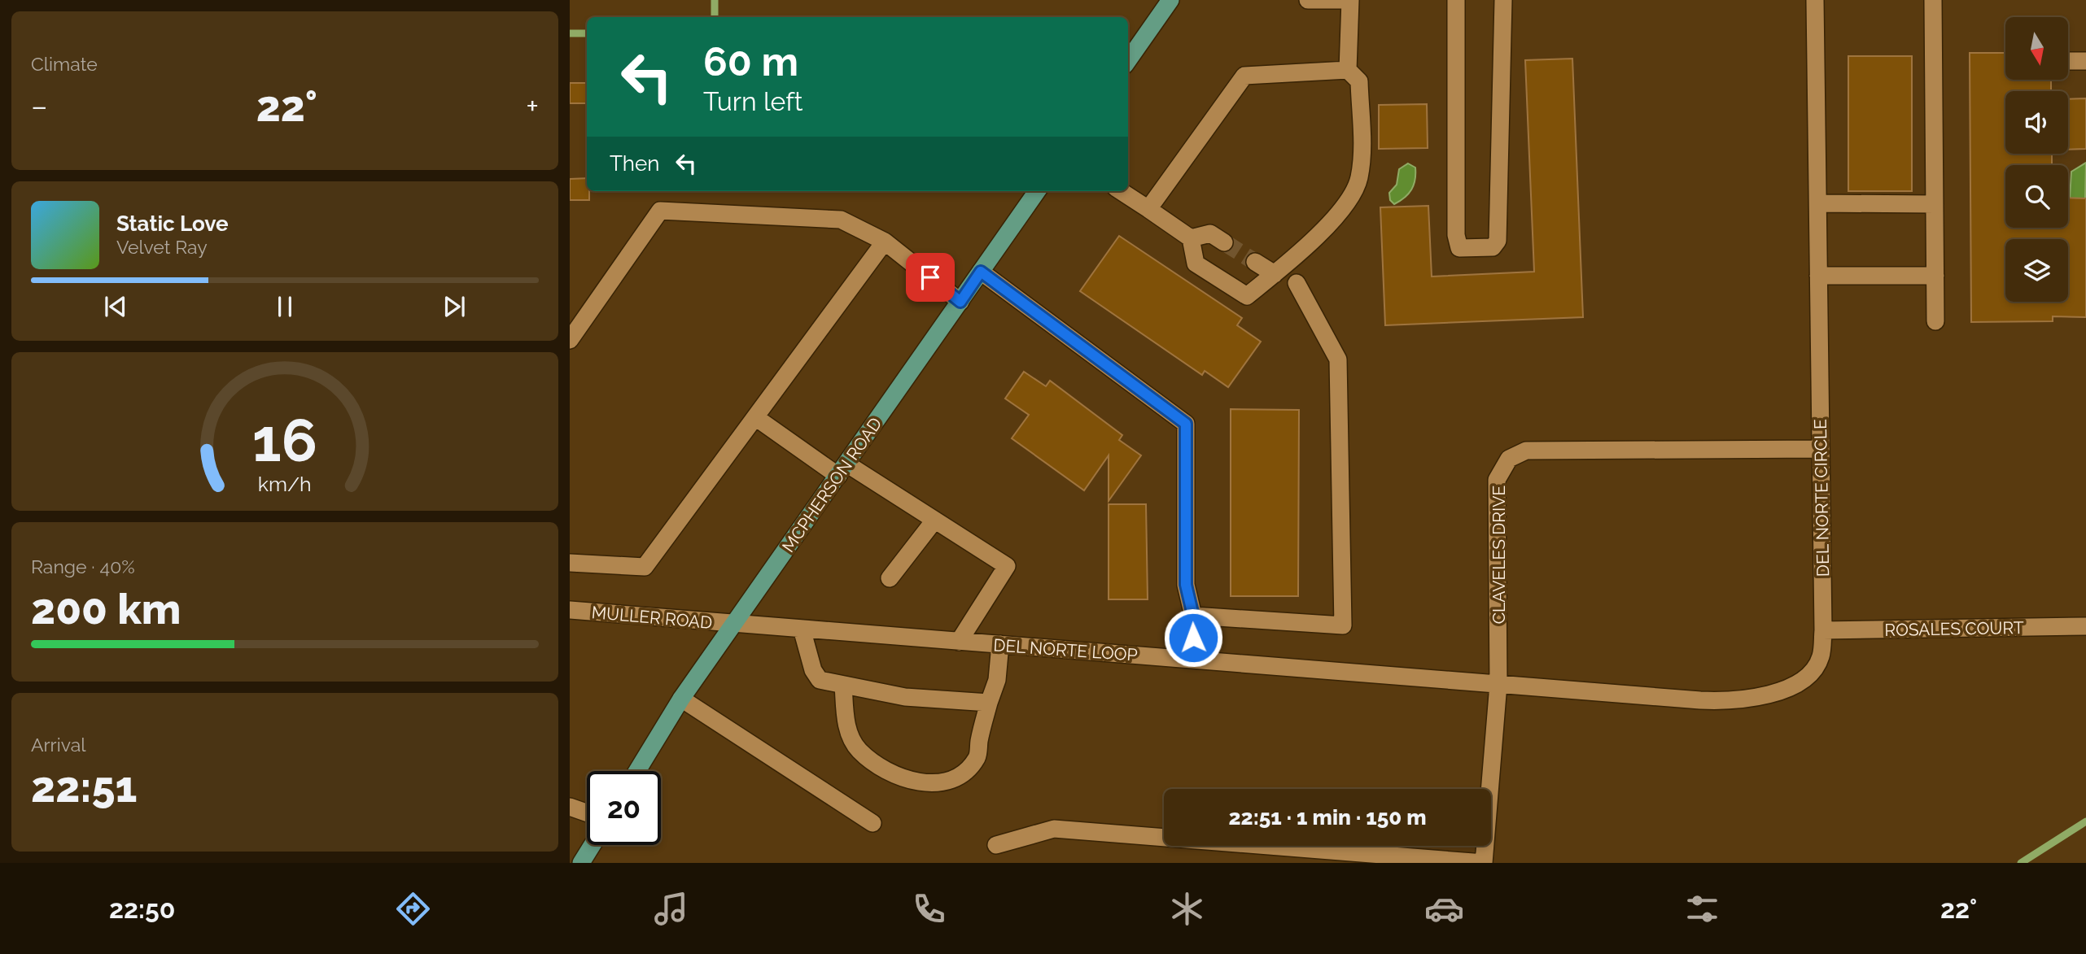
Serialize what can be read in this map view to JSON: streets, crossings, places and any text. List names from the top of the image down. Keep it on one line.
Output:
{"streets":{"main road":["MCPHERSON ROAD"],"street":["DEL NORTE CIRCLE","CLAVELES DRIVE","MULLER ROAD","ROSALES COURT","DEL NORTE LOOP"]},"crossings":[["MCPHERSON ROAD","MULLER ROAD"],["MCPHERSON ROAD","DEL NORTE LOOP"],["DEL NORTE CIRCLE","CLAVELES DRIVE"],["DEL NORTE CIRCLE","ROSALES COURT"],["DEL NORTE CIRCLE","DEL NORTE LOOP"],["CLAVELES DRIVE","DEL NORTE LOOP"],["MULLER ROAD","DEL NORTE LOOP"]],"north":"bottom","page":{"tile":["Climate",["Range · 40%","200 km"],["Arrival","22:51"]],"turn":["60 m","Turn left"],"heat":["−","22°","+"],"then":"Then","song":["Static Love","Velvet Ray"],"limit":"20","trip":"22:51 · 1 min · 150 m","tabs":["22:50","22°"],"gauge":["16","km/h"]}}
